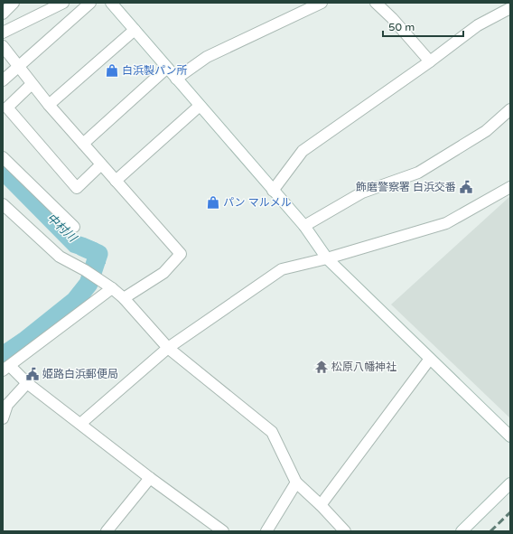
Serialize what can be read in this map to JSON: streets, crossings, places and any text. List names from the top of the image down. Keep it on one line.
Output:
{"water":["中村川"],"places":{"shop":["白浜製パン所","パン マルメル"],"public building":["飾磨警察署 白浜交番","姫路白浜郵便局"],"temple":["松原八幡神社"]},"scale_bar":"50 m"}
